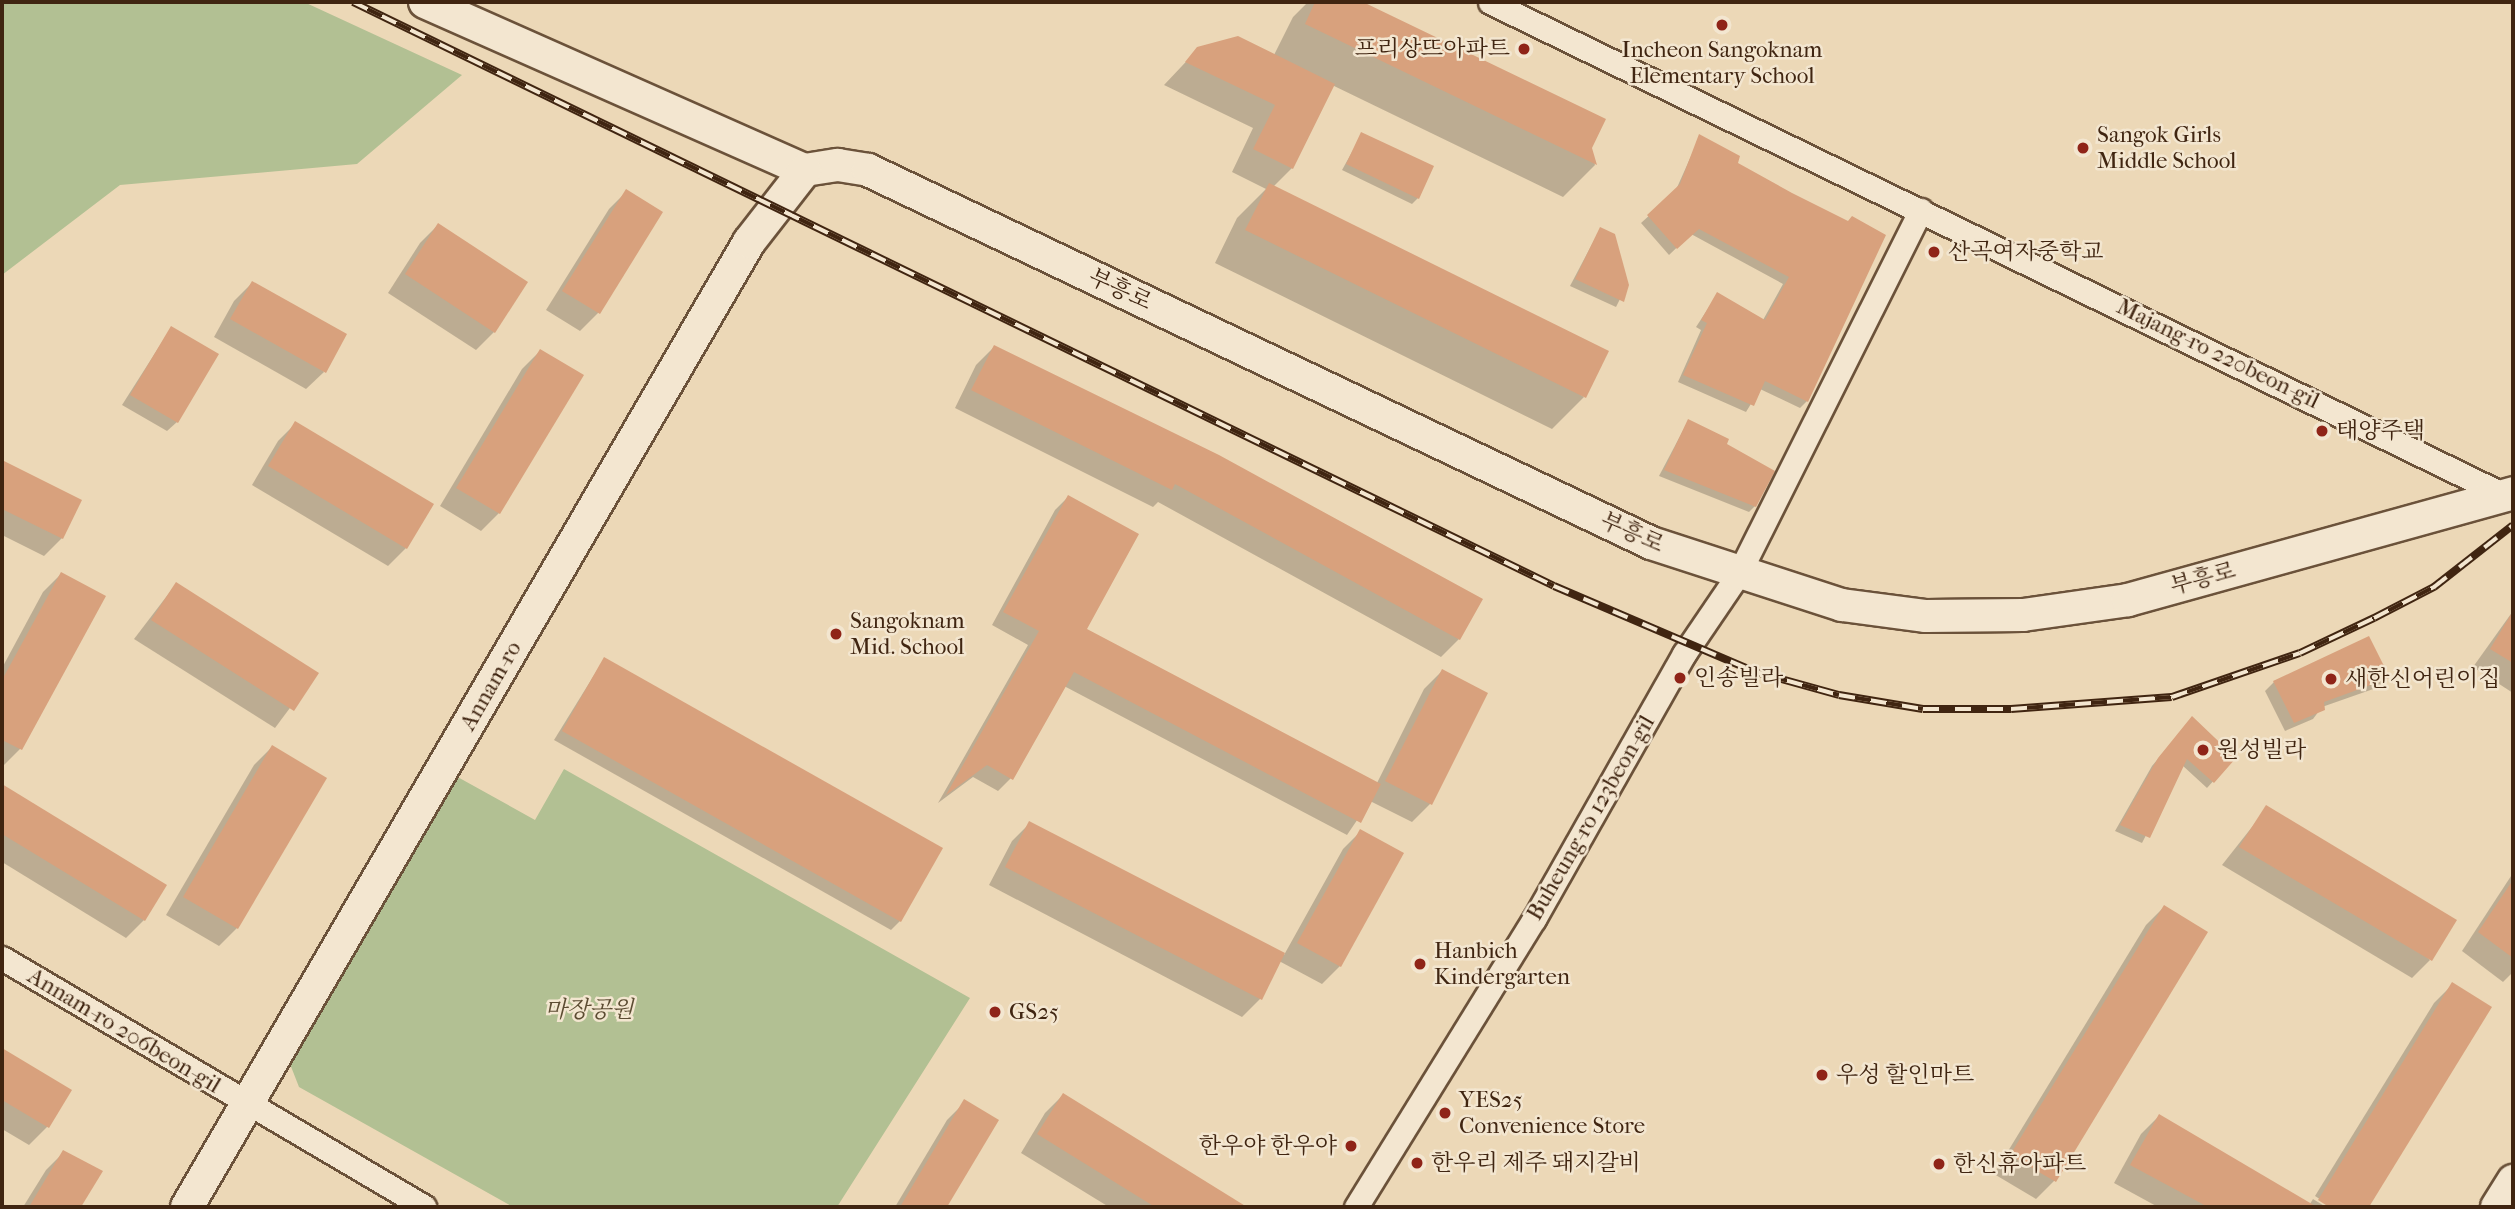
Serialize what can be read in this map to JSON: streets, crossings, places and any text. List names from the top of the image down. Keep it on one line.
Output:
{"streets":{"main road":["부흥로","Annam-ro"],"street":["Majang-ro 220beon-gil","Buheung-ro 123beon-gil","Annam-ro 206beon-gil"]},"crossings":[["부흥로","Majang-ro 220beon-gil"],["부흥로","Annam-ro"],["부흥로","Buheung-ro 123beon-gil"],["Annam-ro","Annam-ro 206beon-gil"]],"parks":["마장공원"],"places":["Incheon Sangoknam Elementary School","프리상뜨아파트","Sangok Girls Middle School","산곡여자중학교","태양주택","Sangoknam Mid. School","인송빌라","새한신어린이집","원성빌라","Hanbich Kindergarten","GS25","우성 할인마트","YES25 Convenience Store","한우야 한우야","한우리 제주 돼지갈비","한신휴아파트"]}
